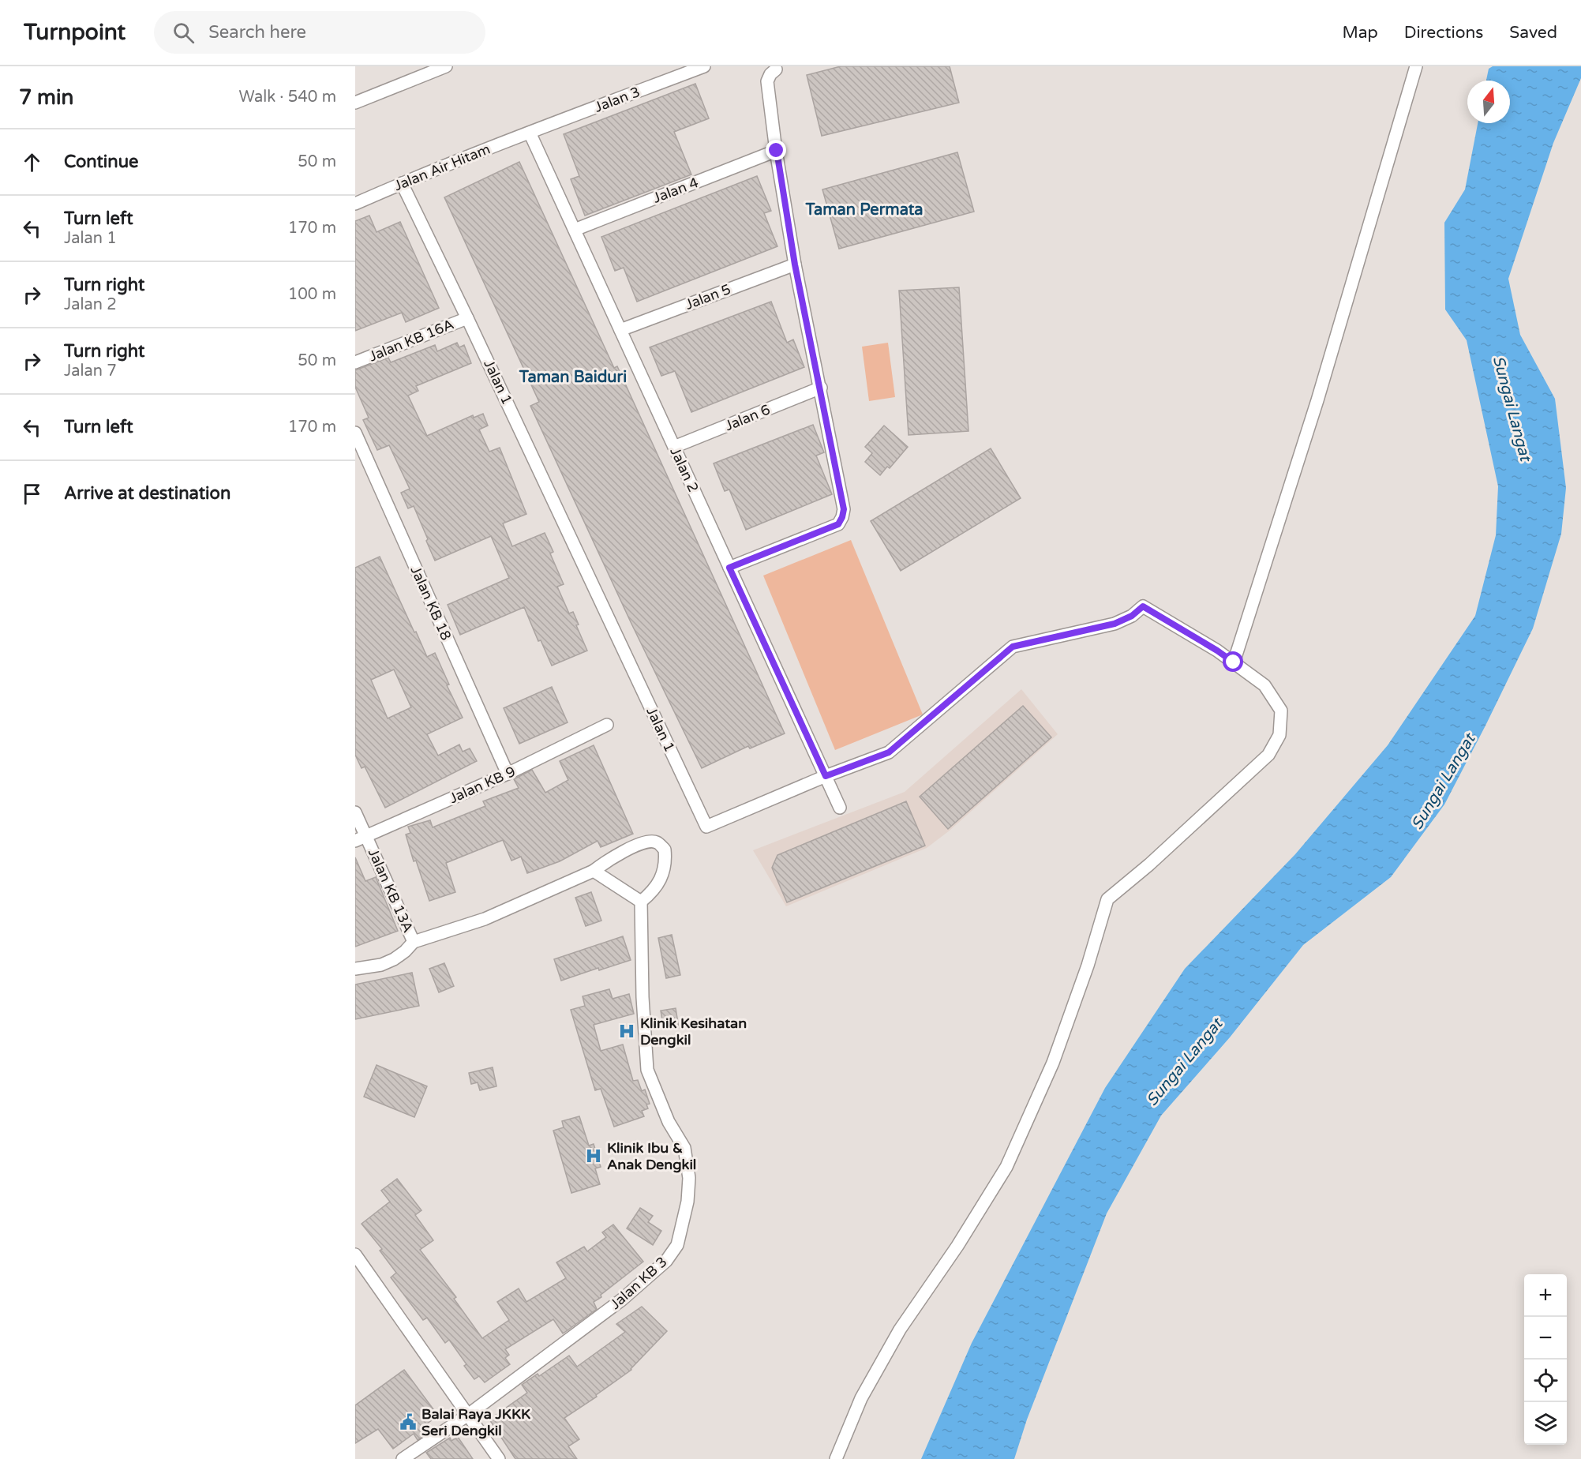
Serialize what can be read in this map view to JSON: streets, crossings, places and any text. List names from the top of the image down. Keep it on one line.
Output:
{"streets":{"street":["Jalan 3","Jalan Air Hitam","Jalan 4","Jalan 5","Jalan KB 16A","Jalan 1","Jalan 6","Jalan 2","Jalan KB 18","Jalan KB 9","Jalan KB 13A","Jalan KB 3"]},"crossings":[["Jalan 3","Jalan Air Hitam"],["Jalan 3","Jalan 2"],["Jalan Air Hitam","Jalan 1"],["Jalan Air Hitam","Jalan 2"],["Jalan 4","Jalan 2"],["Jalan 5","Jalan 2"],["Jalan KB 16A","Jalan 1"],["Jalan 1","Jalan 2"],["Jalan 6","Jalan 2"],["Jalan KB 18","Jalan KB 9"],["Jalan KB 9","Jalan KB 13A"]],"districts":["Taman Permata","Taman Baiduri"],"water":["Sungai Langat"],"places":{"hospital":["Klinik Kesihatan Dengkil","Klinik Ibu & Anak Dengkil"],"public building":["Balai Raya JKKK Seri Dengkil"]},"north":"top","page":{"header":"Turnpoint","search":"Search here","nav":["Map","Directions","Saved"],"heading":["7 min","Walk · 540 m"],"list":[["Continue","50 m"],["Turn left","Jalan 1","170 m"],["Turn right","Jalan 2","100 m"],["Turn right","Jalan 7","50 m"],["Turn left","170 m"],"Arrive at destination"],"map_buttons":["+","−"]}}
